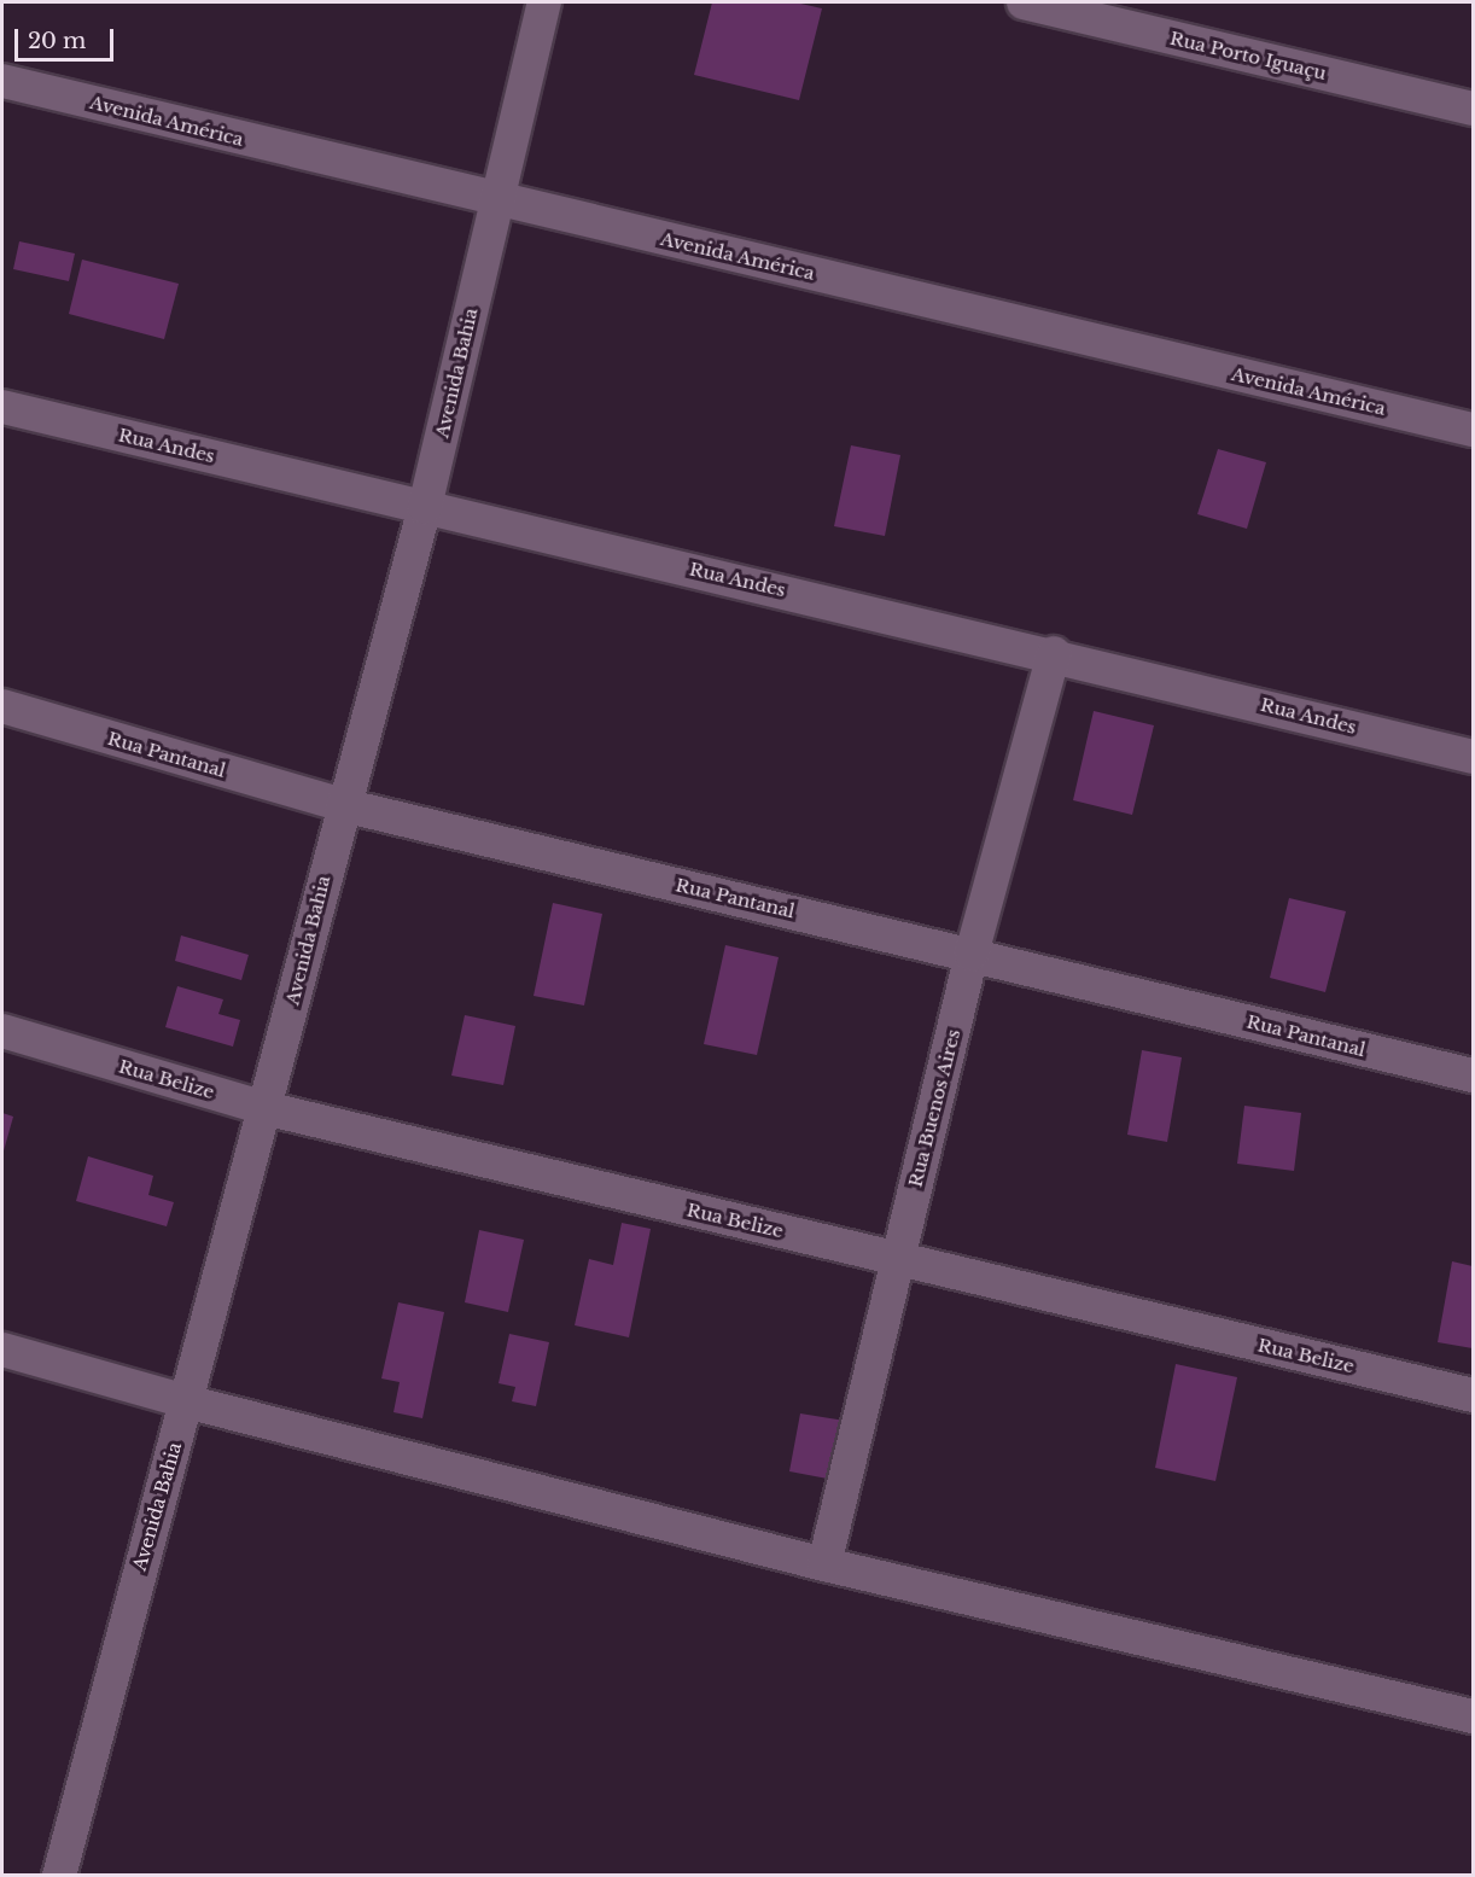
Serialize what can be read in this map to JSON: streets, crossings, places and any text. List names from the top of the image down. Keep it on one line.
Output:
{"streets":{"street":["Rua Porto Iguaçu","Avenida América","Avenida Bahia","Rua Andes","Rua Pantanal","Rua Belize","Rua Buenos Aires"]},"crossings":[["Avenida América","Avenida Bahia"],["Avenida Bahia","Rua Andes"],["Avenida Bahia","Rua Pantanal"],["Avenida Bahia","Rua Belize"],["Rua Andes","Rua Buenos Aires"],["Rua Pantanal","Rua Buenos Aires"],["Rua Belize","Rua Buenos Aires"]],"scale_bar":"20 m"}
